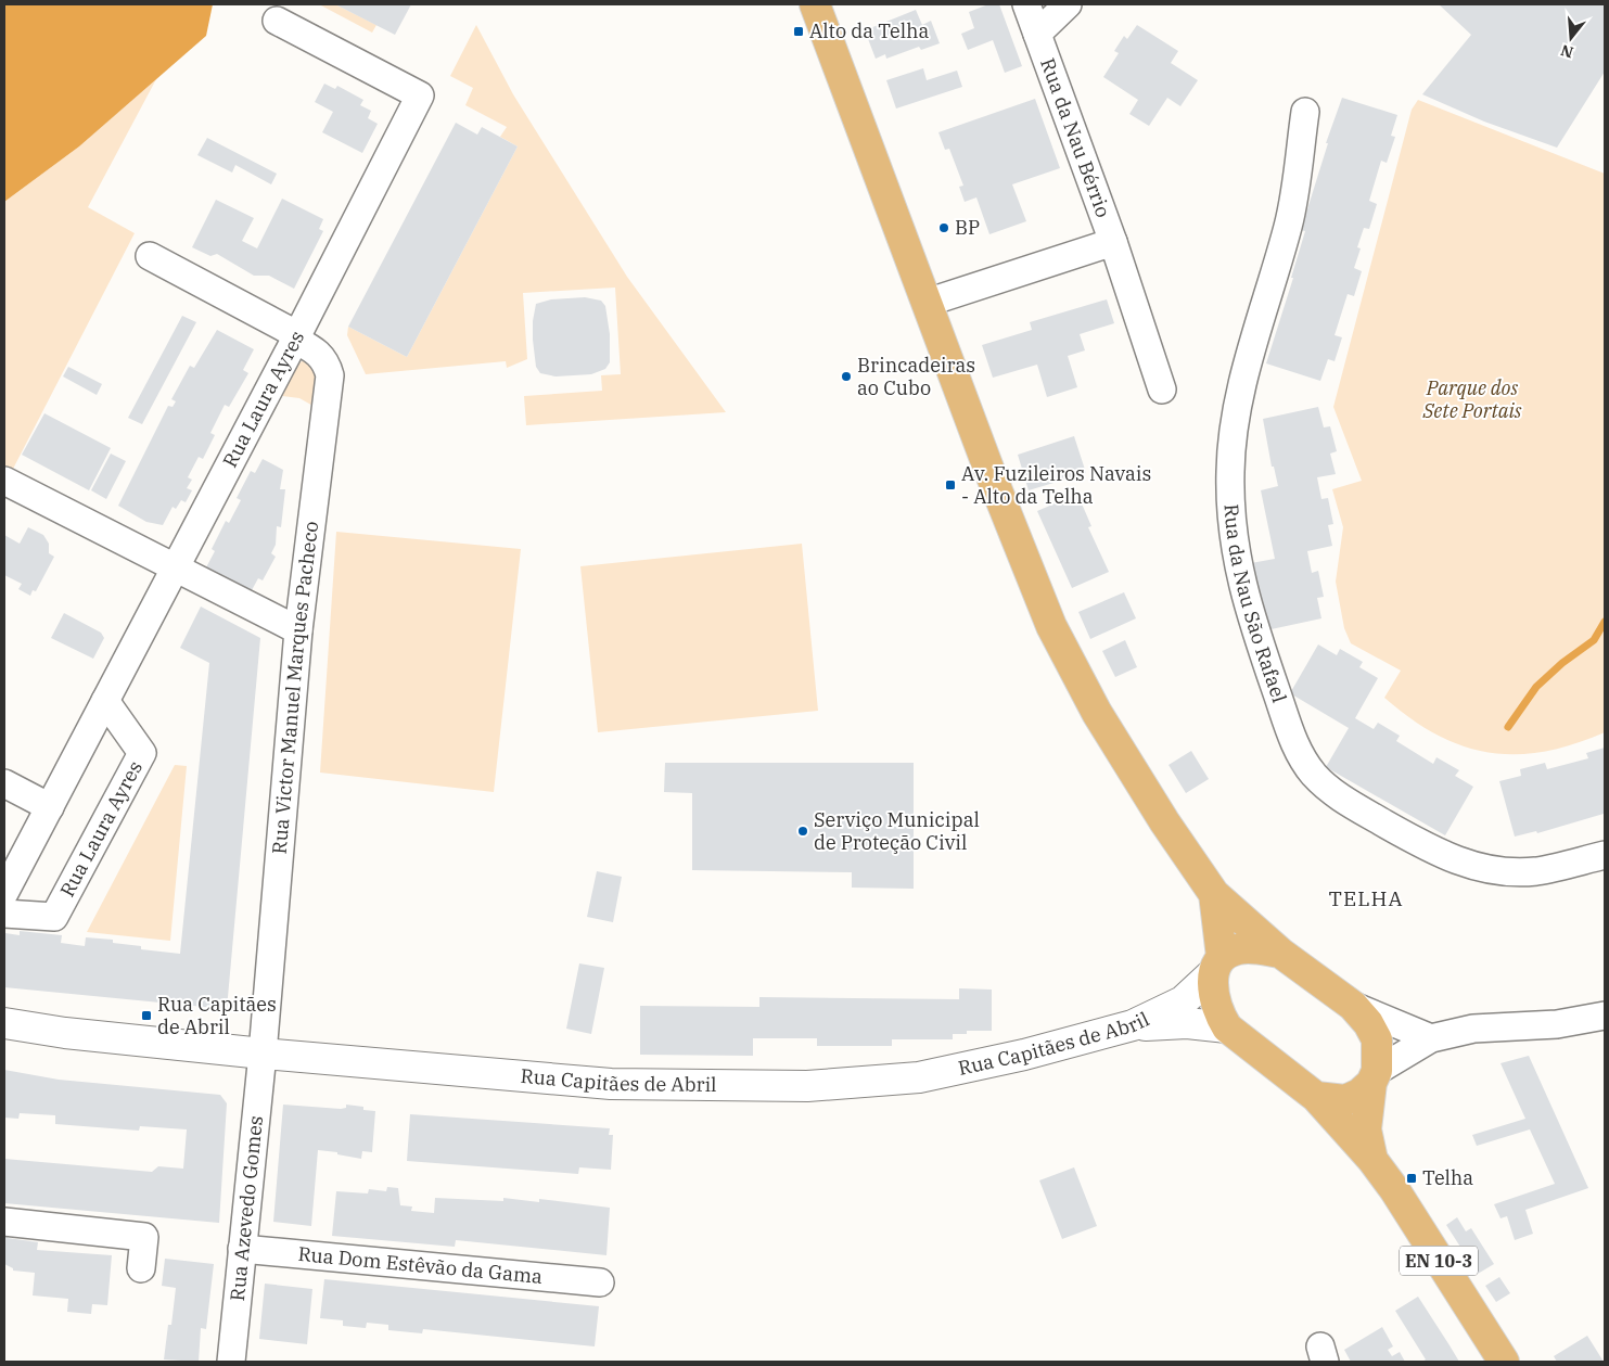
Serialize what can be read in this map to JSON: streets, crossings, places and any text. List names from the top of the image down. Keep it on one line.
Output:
{"streets":{"main road":["Rua Capitães de Abril","EN 10-3"],"street":["Rua da Nau Bérrio","Rua Laura Ayres","Rua da Nau São Rafael","Rua Victor Manuel Marques Pacheco","Rua Azevedo Gomes","Rua Dom Estêvão da Gama"]},"crossings":[["Rua da Nau Bérrio","EN 10-3"],["Rua Laura Ayres","Rua Victor Manuel Marques Pacheco"],["Rua Victor Manuel Marques Pacheco","Rua Capitães de Abril"],["Rua Victor Manuel Marques Pacheco","Rua Azevedo Gomes"],["Rua Capitães de Abril","Rua Azevedo Gomes"],["Rua Capitães de Abril","EN 10-3"],["Rua Azevedo Gomes","Rua Dom Estêvão da Gama"]],"districts":["TELHA"],"parks":["Parque dos Sete Portais"],"places":{"transit":["Alto da Telha","Av. Fuzileiros Navais - Alto da Telha","Rua Capitães de Abril","Telha"],"other":["BP","Brincadeiras ao Cubo","Serviço Municipal de Proteção Civil"]},"north":"bottom"}
